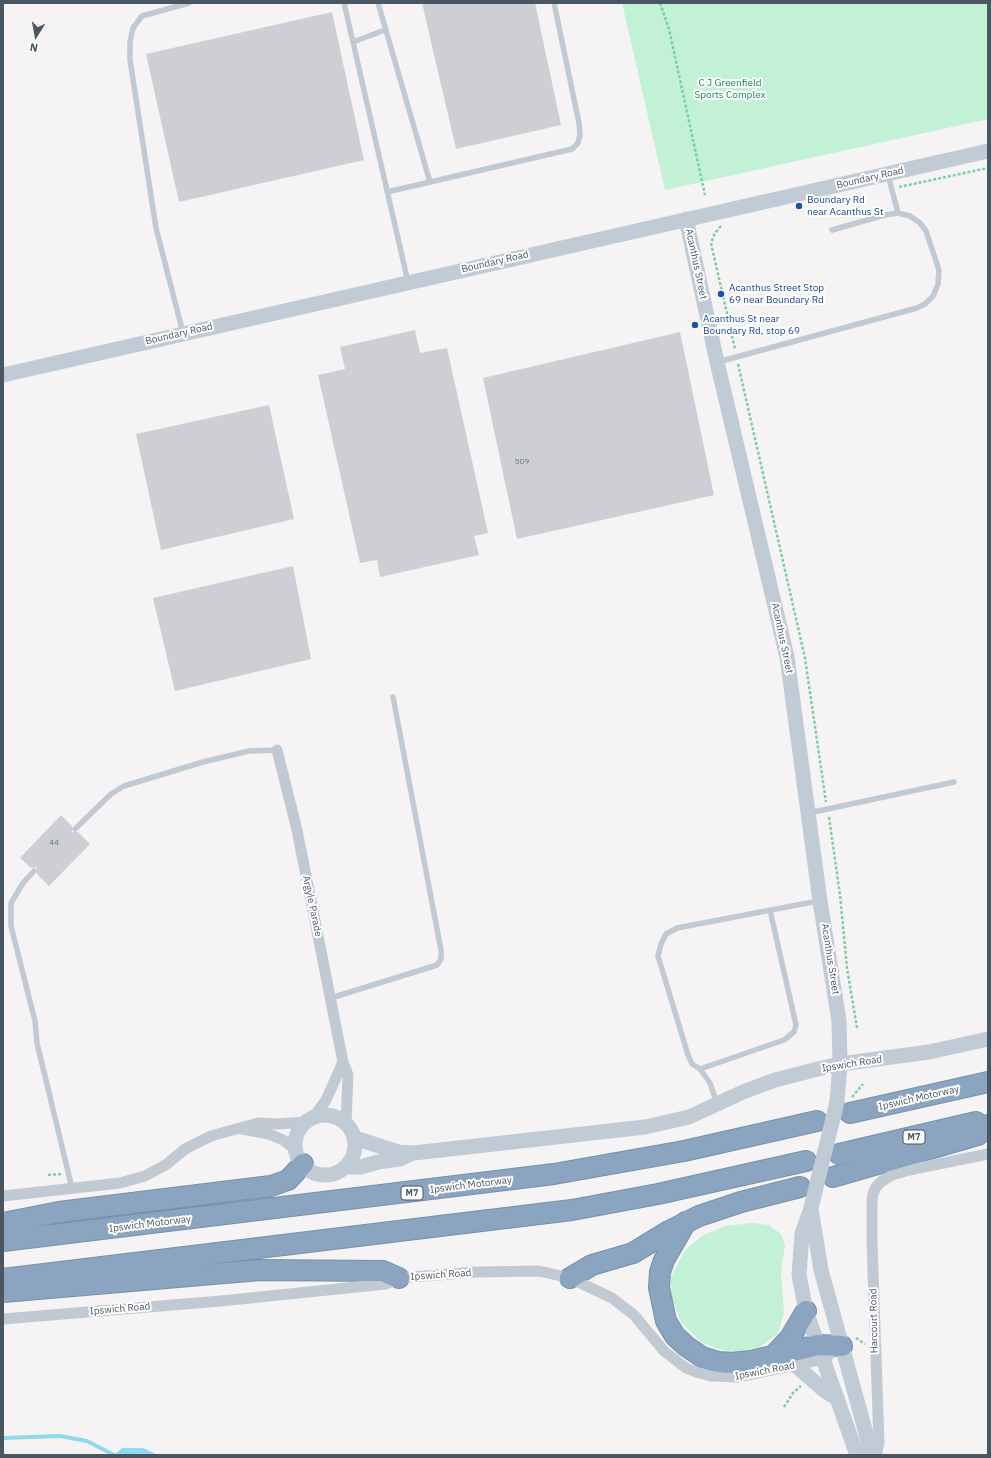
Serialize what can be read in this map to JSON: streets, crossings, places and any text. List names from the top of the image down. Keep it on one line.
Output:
{"streets":{"highway":["Ipswich Motorway","M7"],"street":["Boundary Road","Acanthus Street","Argyle Parade","Ipswich Road","Harcourt Road"]},"crossings":[["Boundary Road","Acanthus Street"],["Acanthus Street","Ipswich Road"],["Argyle Parade","Ipswich Road"]],"parks":["C J Greenfield Sports Complex"],"places":["Boundary Rd near Acanthus St","Acanthus Street Stop 69 near Boundary Rd","Acanthus St near Boundary Rd, stop 69"],"house_numbers":["509","44"],"north":"bottom"}
